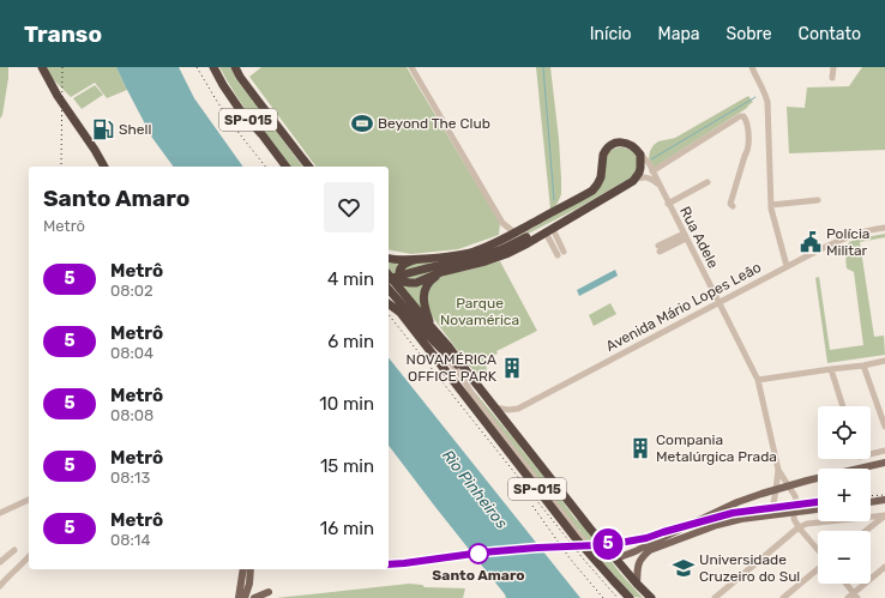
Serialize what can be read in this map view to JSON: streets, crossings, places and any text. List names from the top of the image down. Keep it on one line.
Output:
{"streets":{"highway":["SP-015"],"street":["Rua Adele","Avenida Mário Lopes Leão"]},"crossings":[["SP-015","Avenida Mário Lopes Leão"],["Rua Adele","Avenida Mário Lopes Leão"]],"water":["Rio Pinheiros"],"parks":["Parque Novamérica"],"places":{"sports":["Beyond The Club"],"fuel station":["Shell"],"public building":["Polícia Militar"],"building":["NOVAMÉRICA OFFICE PARK","Compania Metalúrgica Prada"],"other":["Santo Amaro"],"school or university":["Universidade Cruzeiro do Sul"]},"lines":["metro line 5"],"page":{"header":"Transo","nav":["Início","Mapa","Sobre","Contato"],"on_map":"5","heading":["Santo Amaro","Metrô"],"list":[{"mark":"5","name":"Metrô","note":"08:02","value":"4 min"},{"mark":"5","name":"Metrô","note":"08:04","value":"6 min"},{"mark":"5","name":"Metrô","note":"08:08","value":"10 min"},{"mark":"5","name":"Metrô","note":"08:13","value":"15 min"},{"mark":"5","name":"Metrô","note":"08:14","value":"16 min"}],"map_buttons":["+","−"]}}
